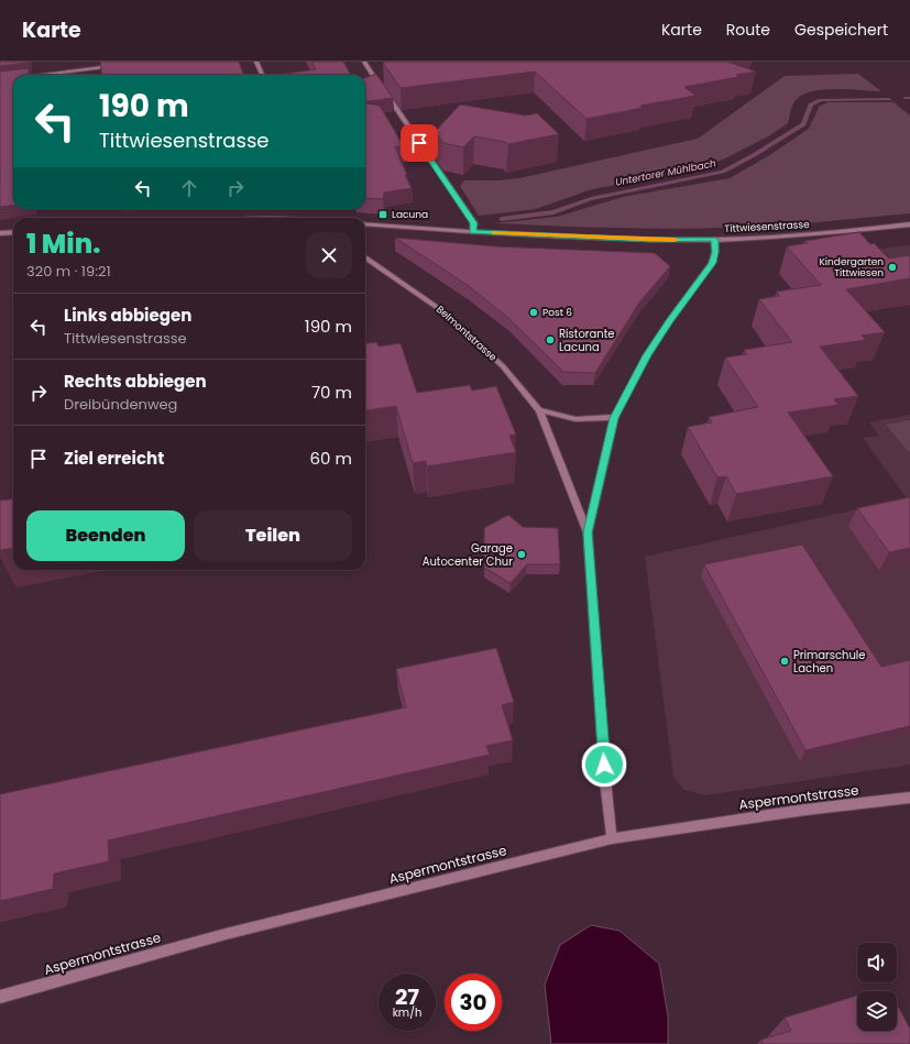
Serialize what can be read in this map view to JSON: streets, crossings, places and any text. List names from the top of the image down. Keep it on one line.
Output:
{"streets":{"street":["Tittwiesenstrasse","Belmontstrasse","Aspermontstrasse"]},"crossings":[["Tittwiesenstrasse","Belmontstrasse"],["Belmontstrasse","Aspermontstrasse"]],"water":["Untertorer Mühlbach"],"places":{"transit":["Lacuna"],"other":["Kindergarten Tittwiesen","Post 6","Ristorante Lacuna","Garage Autocenter Chur","Primarschule Lachen"]},"page":{"header":"Karte","nav":["Karte","Route","Gespeichert"],"turn":["190 m","Tittwiesenstrasse"],"heading":["1 Min.","320 m · 19:21"],"list":[{"name":"Links abbiegen","note":"Tittwiesenstrasse","value":"190 m"},{"name":"Rechts abbiegen","note":"Dreibündenweg","value":"70 m"},{"name":"Ziel erreicht","value":"60 m"}],"buttons":["Beenden","Teilen"],"speed":"27 km/h","limit":"30"}}
